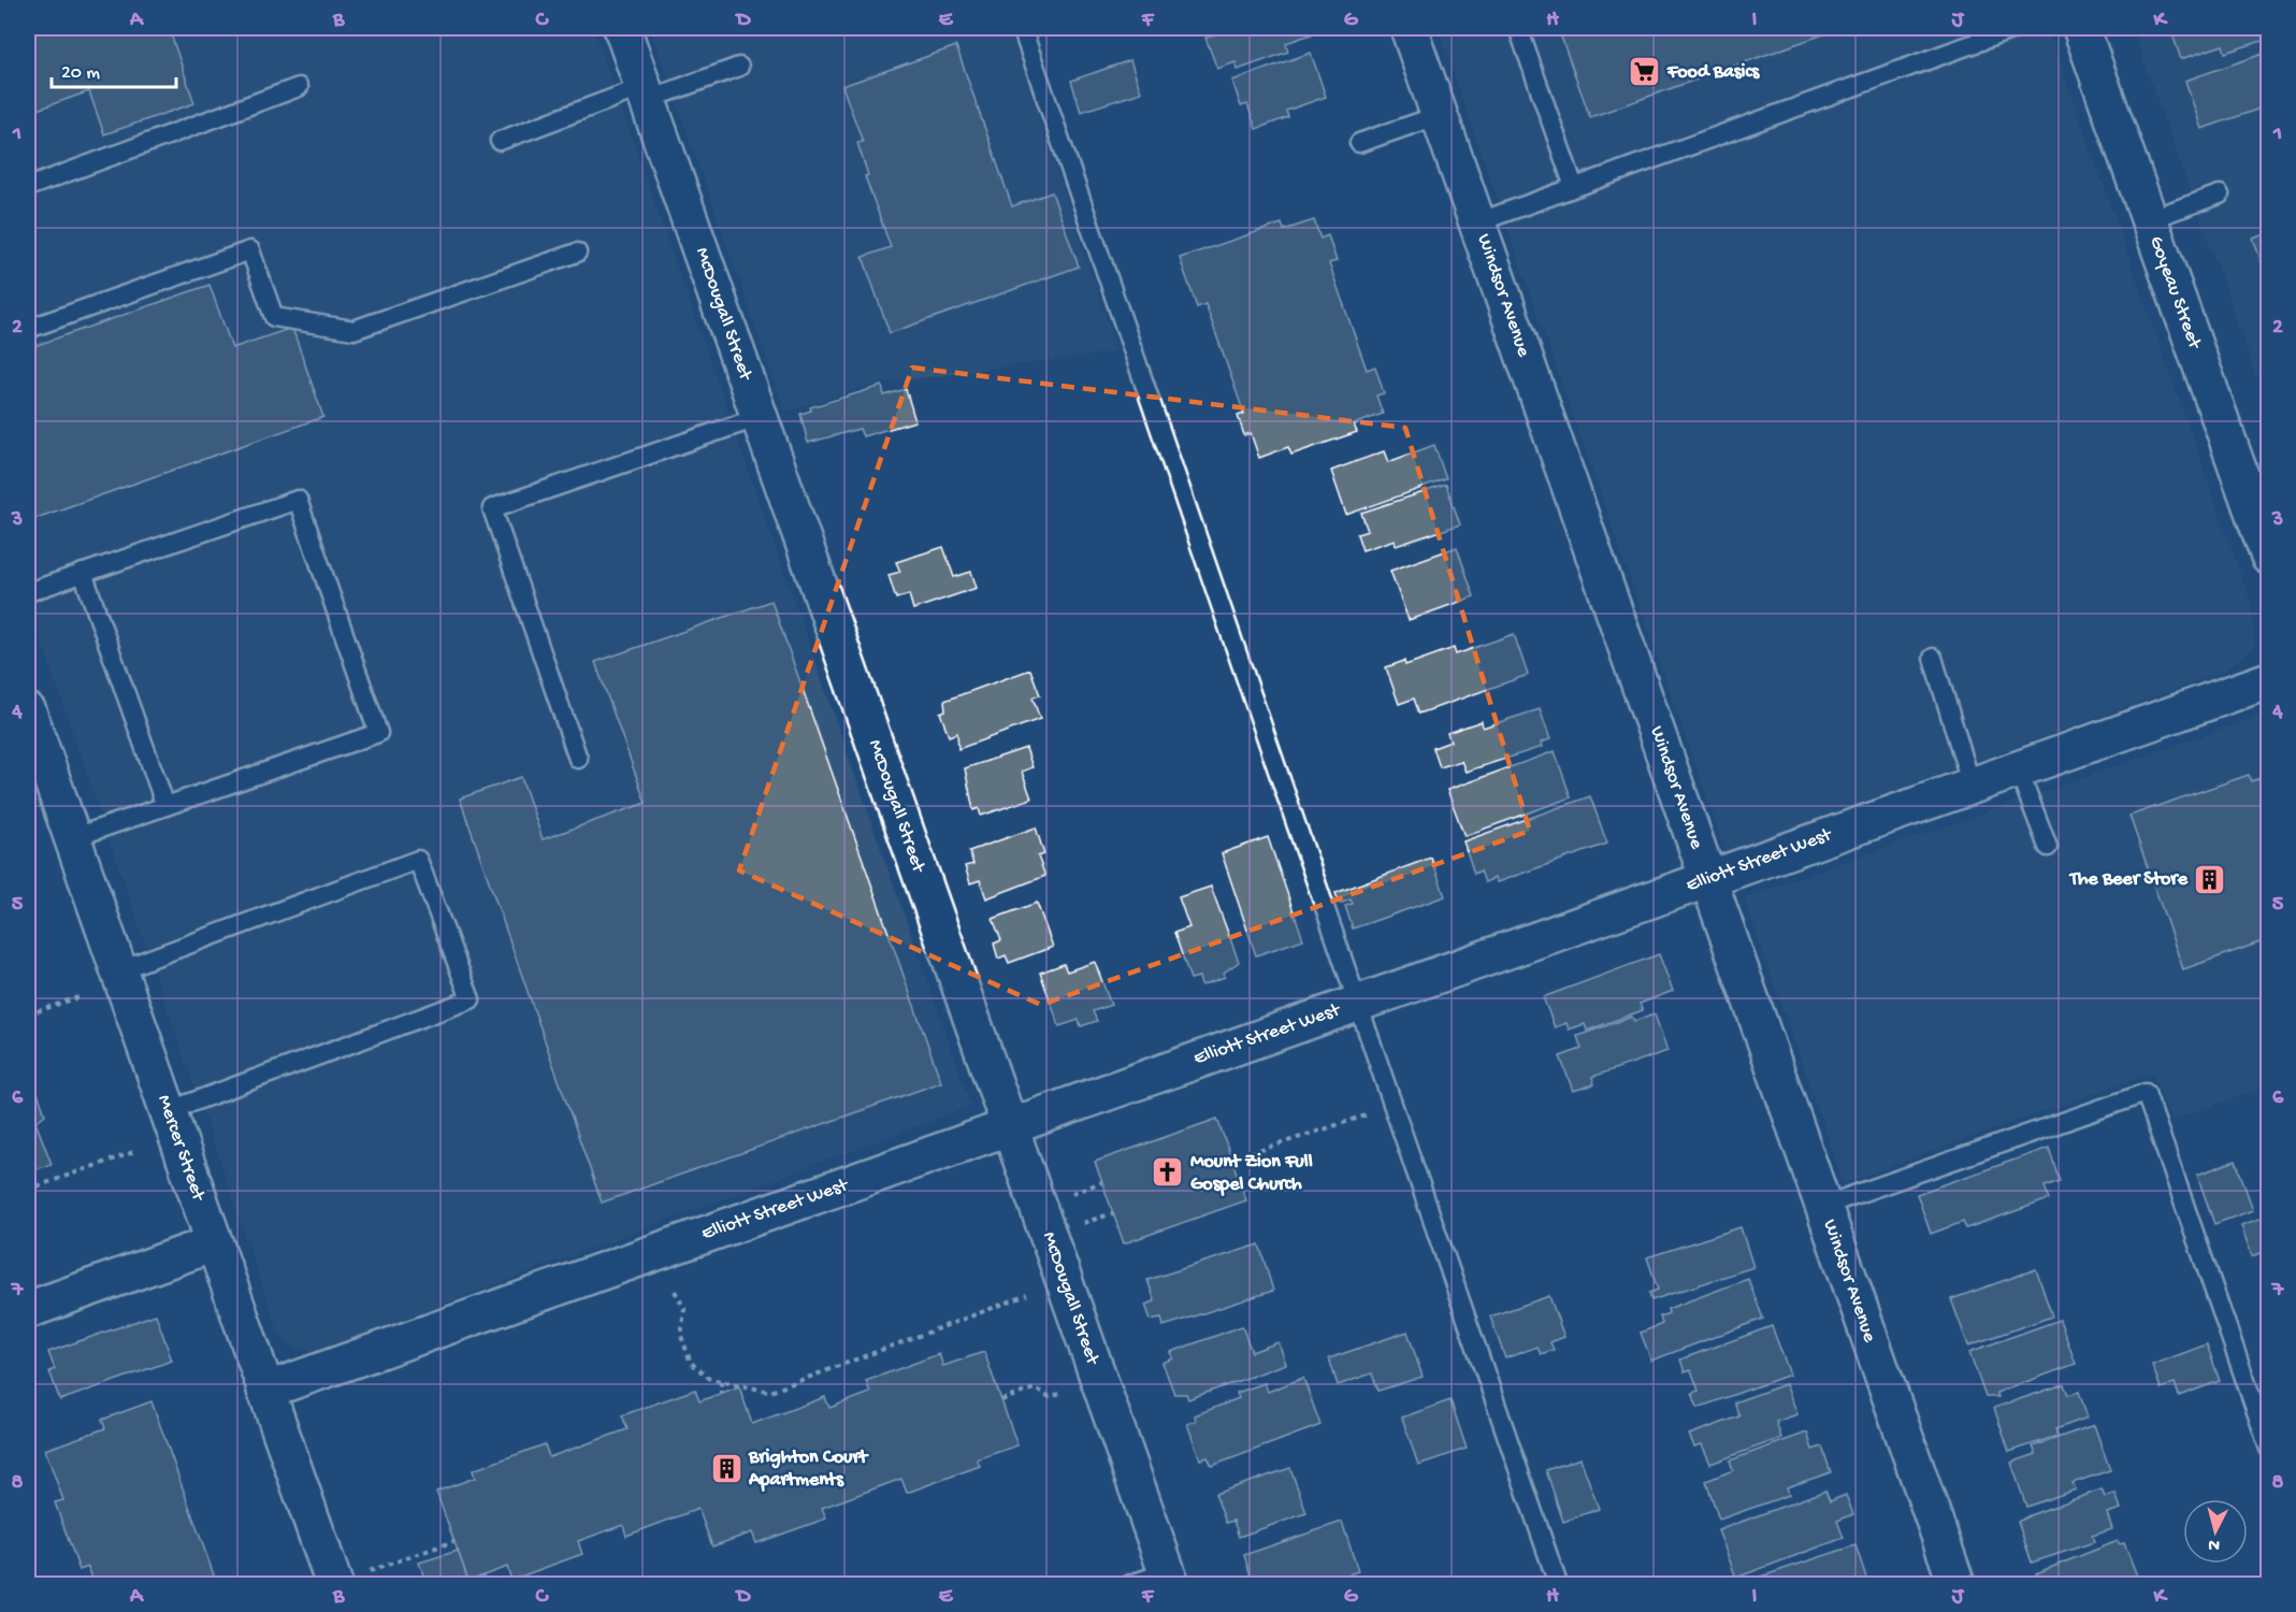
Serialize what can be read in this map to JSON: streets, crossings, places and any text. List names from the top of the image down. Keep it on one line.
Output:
{"streets":{"street":["Goyeau Street","Windsor Avenue","McDougall Street","Elliott Street West","Mercer Street"]},"crossings":[["Windsor Avenue","Elliott Street West"],["McDougall Street","Elliott Street West"],["Elliott Street West","Mercer Street"]],"places":{"supermarket":["Food Basics"],"building":["The Beer Store","Brighton Court Apartments"],"church":["Mount Zion Full Gospel Church"]},"scale_bar":"20 m","north":"bottom","grid":{"columns":["A","B","C","D","E","F","G","H","I","J","K"],"rows":["1","2","3","4","5","6","7","8"]}}
